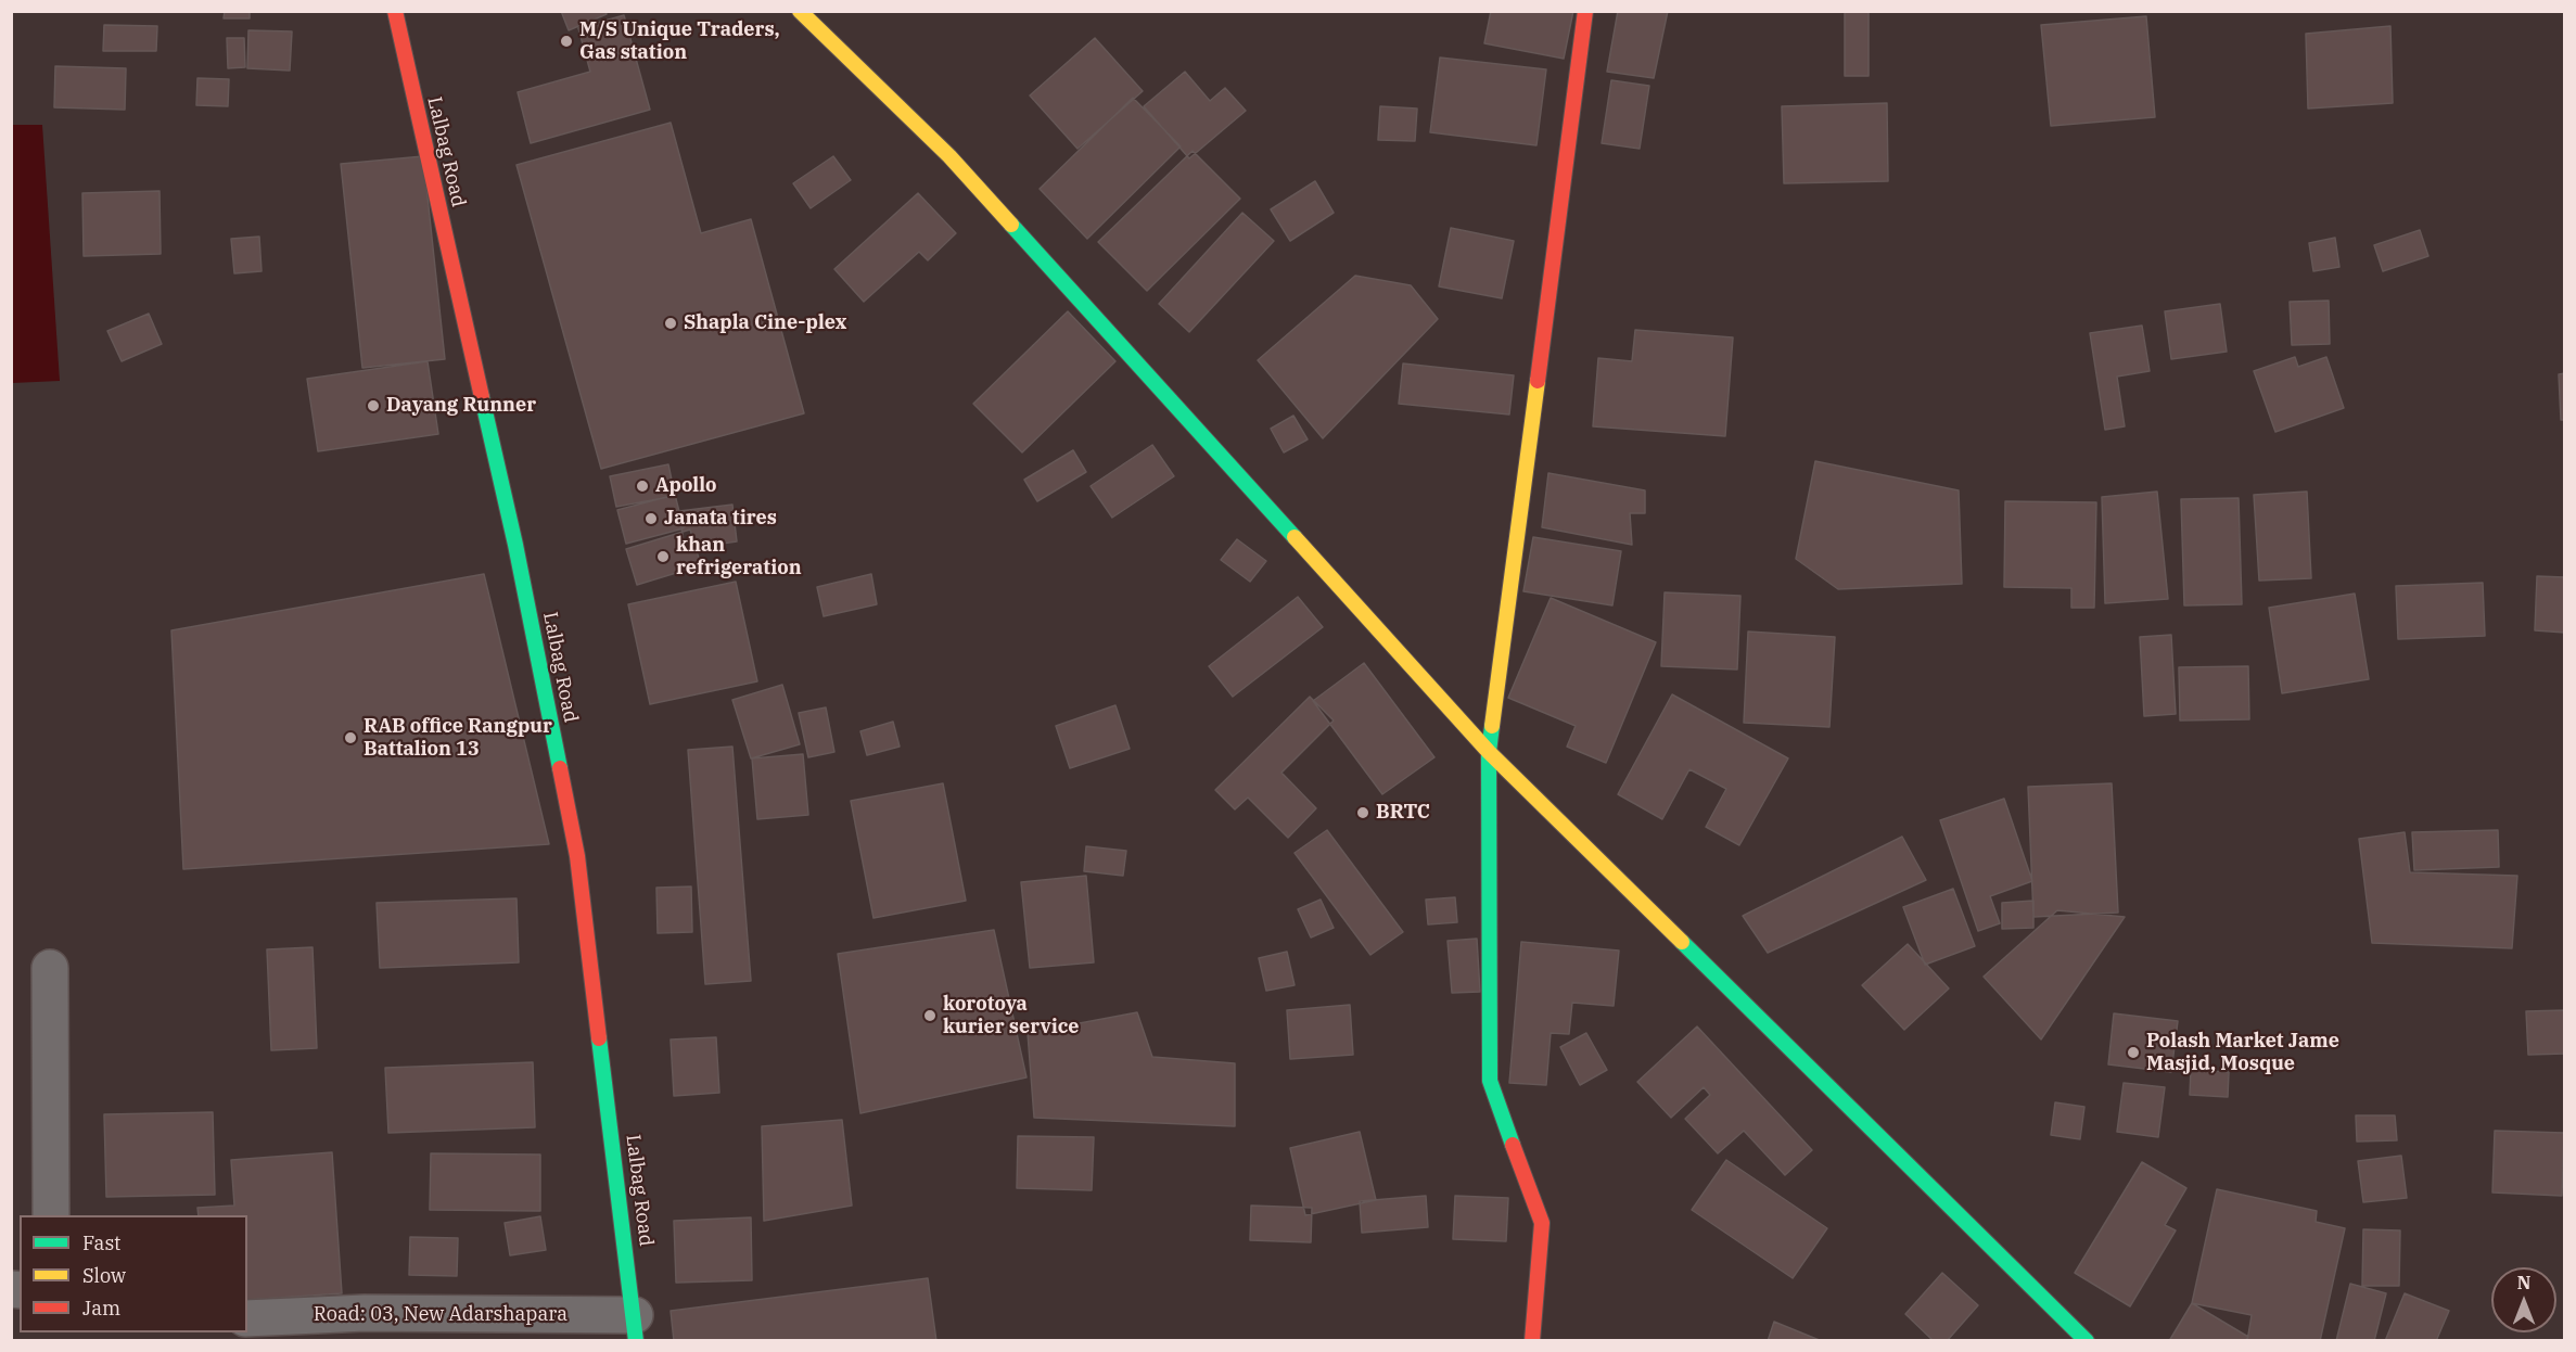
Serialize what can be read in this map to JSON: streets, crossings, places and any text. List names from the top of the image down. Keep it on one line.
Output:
{"streets":{"main road":["Lalbag Road"],"street":["Road: 03, New Adarshapara"]},"crossings":[["Lalbag Road","Road: 03, New Adarshapara"]],"places":["M/S Unique Traders, Gas station","Shapla Cine-plex","Dayang Runner","Apollo","Janata tires","khan refrigeration","RAB office Rangpur Battalion 13","BRTC","korotoya kurier service","Polash Market Jame Masjid, Mosque"],"legend":["Fast","Slow","Jam"],"north":"top"}
